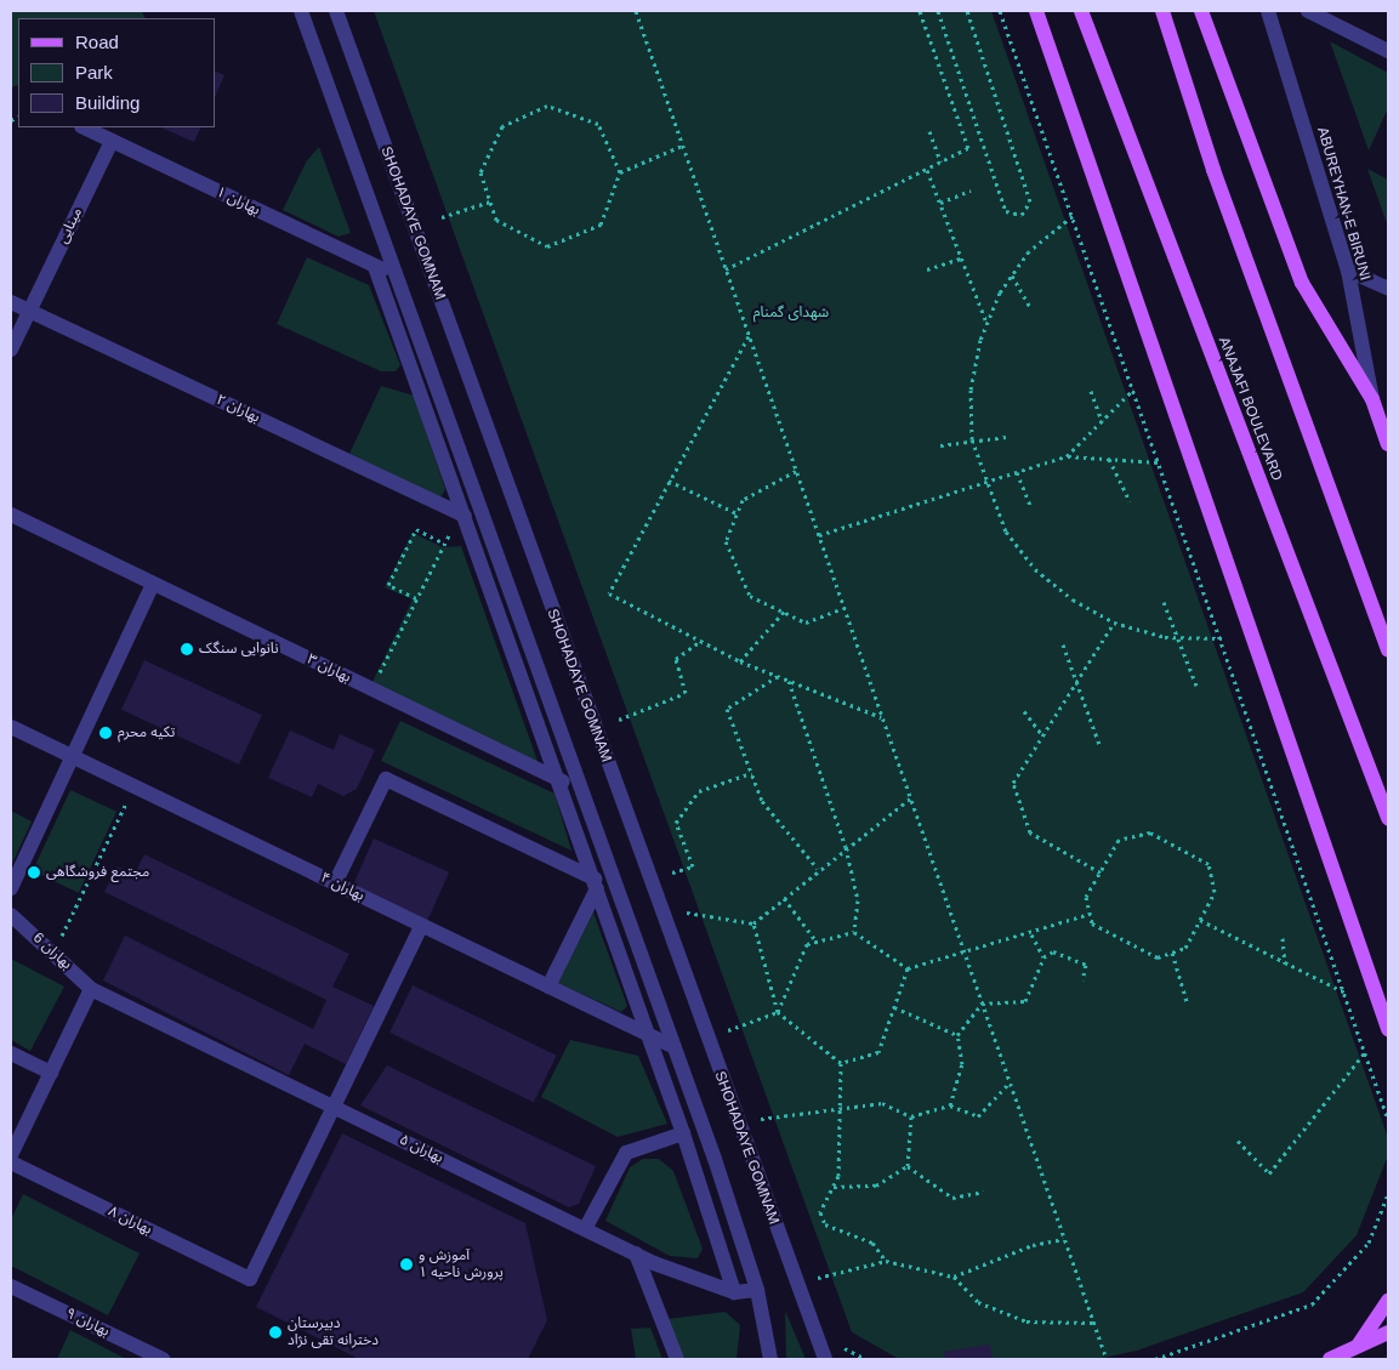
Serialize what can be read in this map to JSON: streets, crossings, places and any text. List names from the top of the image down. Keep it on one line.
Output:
{"streets":{"main road":["ABUREYHAN-E BIRUNI","ANAJAFI BOULEVARD"],"street":["بهاران ۱","SHOHADAYE GOMNAM","مینایی","بهاران ۲","بهاران ۳","بهاران ۴","بهاران 6","بهاران ۵","بهاران ۸","بهاران ۹"]},"crossings":[["بهاران ۱","مینایی"],["مینایی","بهاران ۲"],["بهاران 6","بهاران ۵"],["بهاران ۵","بهاران ۸"]],"parks":["شهدای گمنام"],"places":["نانوایی سنگک","تکیه محرم","مجتمع فروشگاهی","آموزش و پرورش ناحیه ۱","دبیرستان دخترانه تقی نژاد"],"legend":["Road","Park","Building"]}
